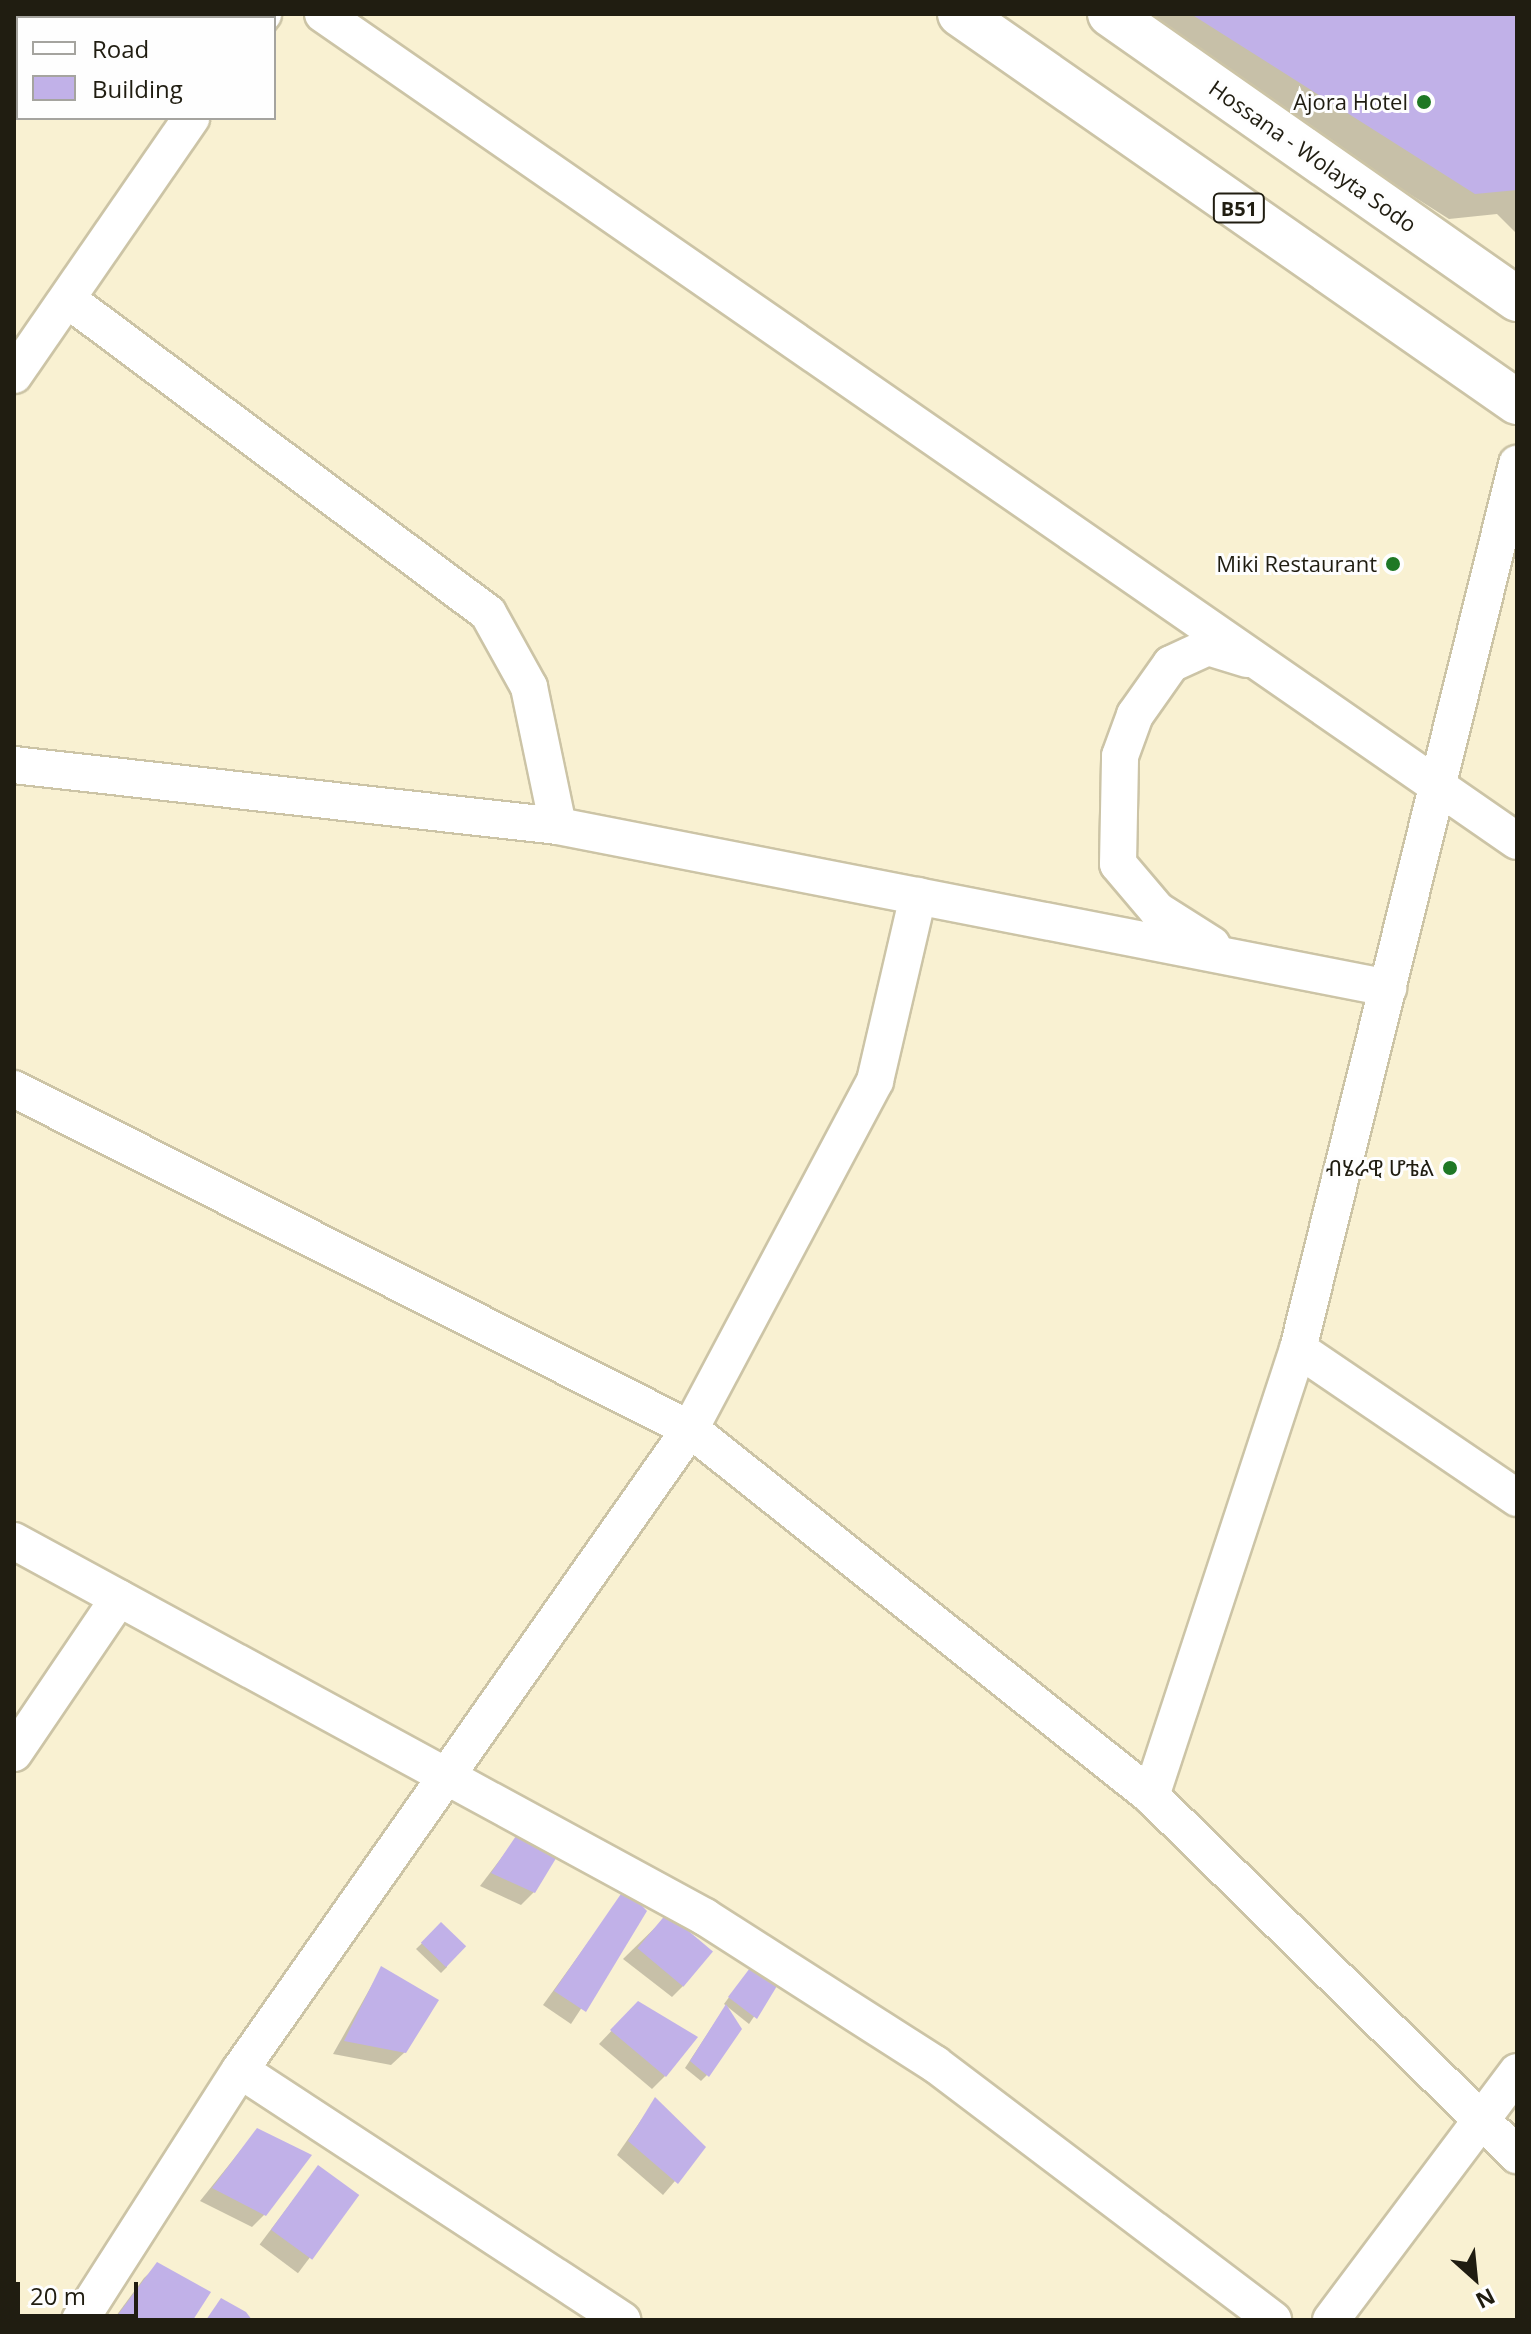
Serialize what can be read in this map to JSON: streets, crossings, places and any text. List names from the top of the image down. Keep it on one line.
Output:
{"streets":{"highway":["Hossana - Wolayta Sodo","B51"]},"places":["Ajora Hotel","Miki Restaurant","ብሄራዊ ሆቴል"],"legend":["Road","Building"],"scale_bar":"20 m","north":"bottom right"}
